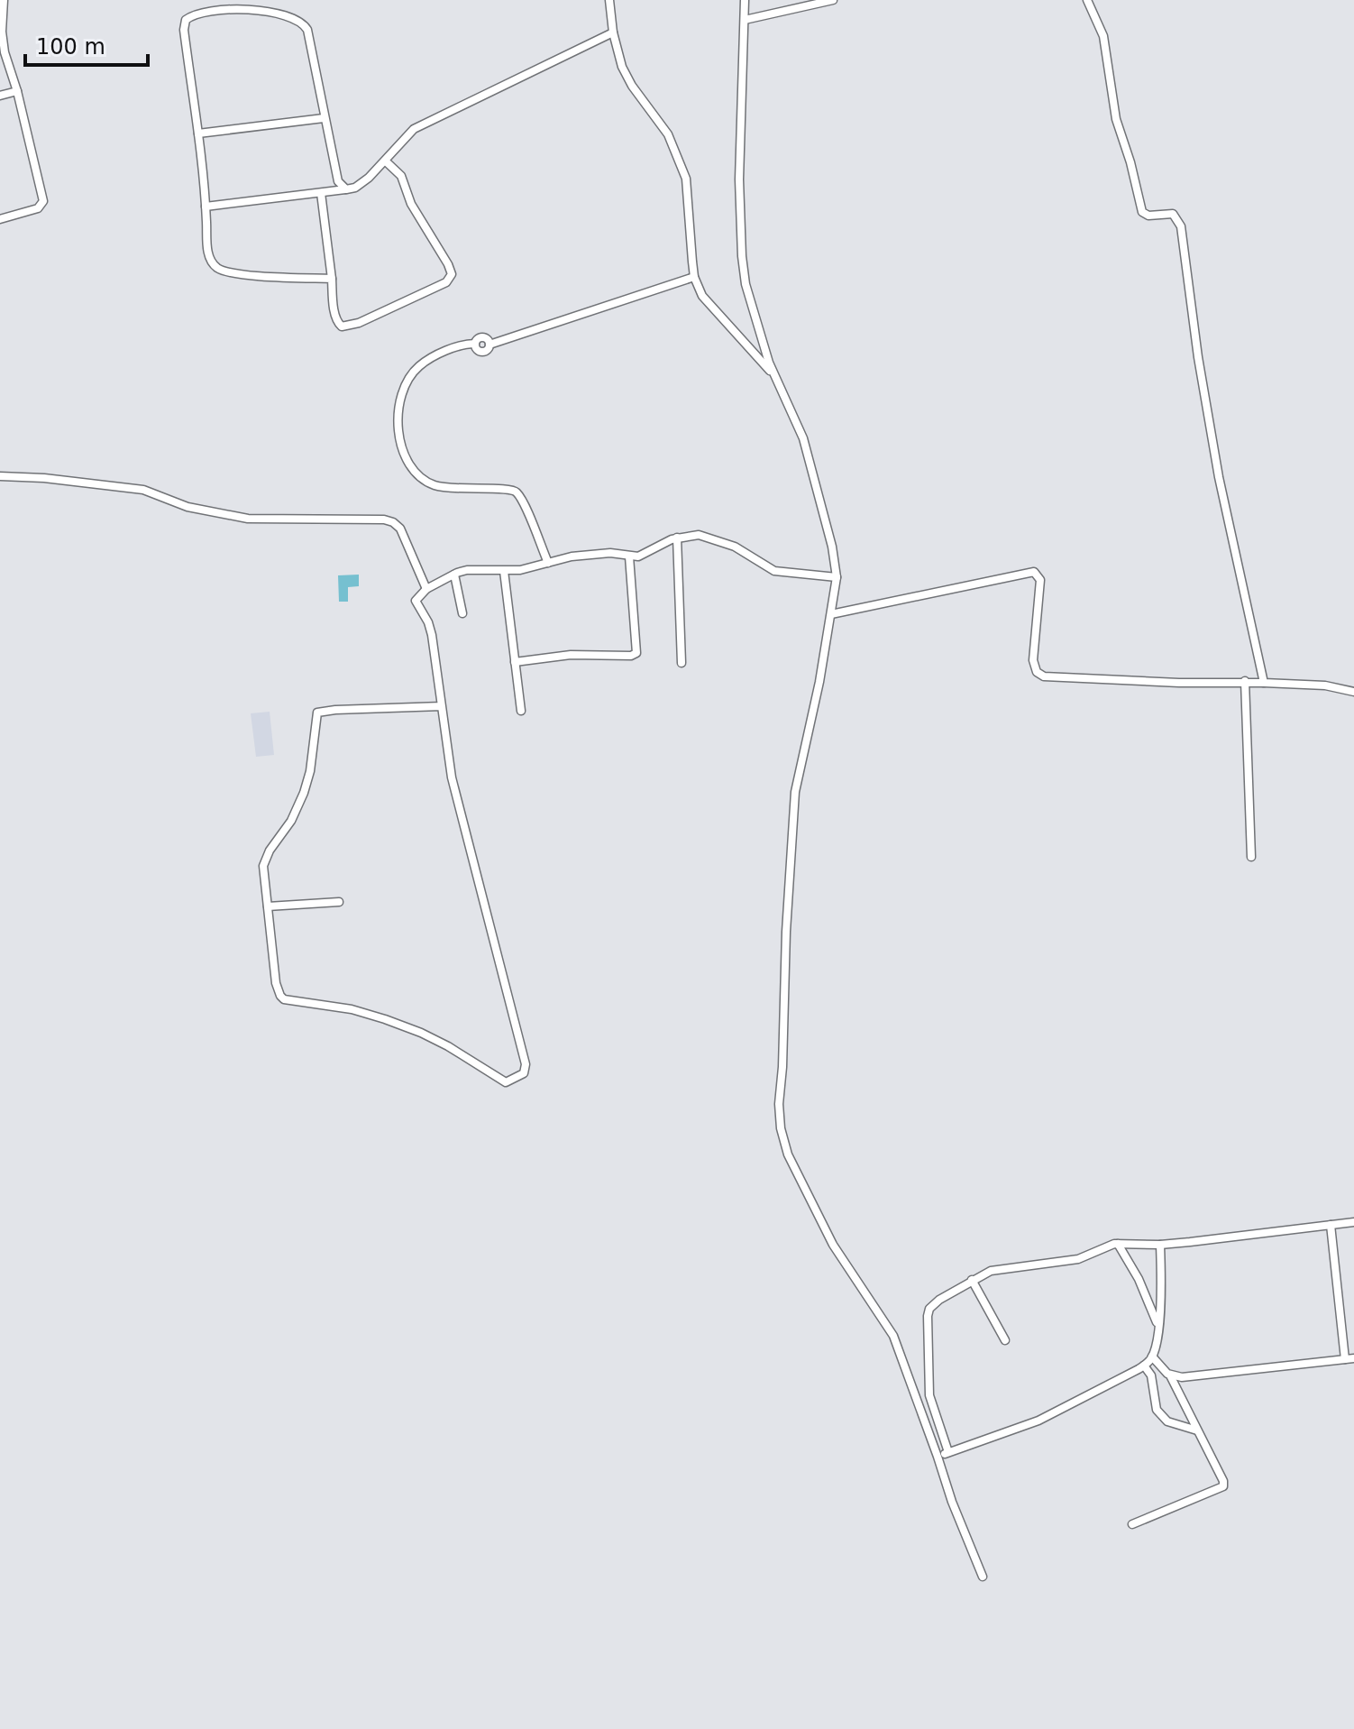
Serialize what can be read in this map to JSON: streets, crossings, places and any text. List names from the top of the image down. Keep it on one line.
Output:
{"scale_bar":"100 m"}
